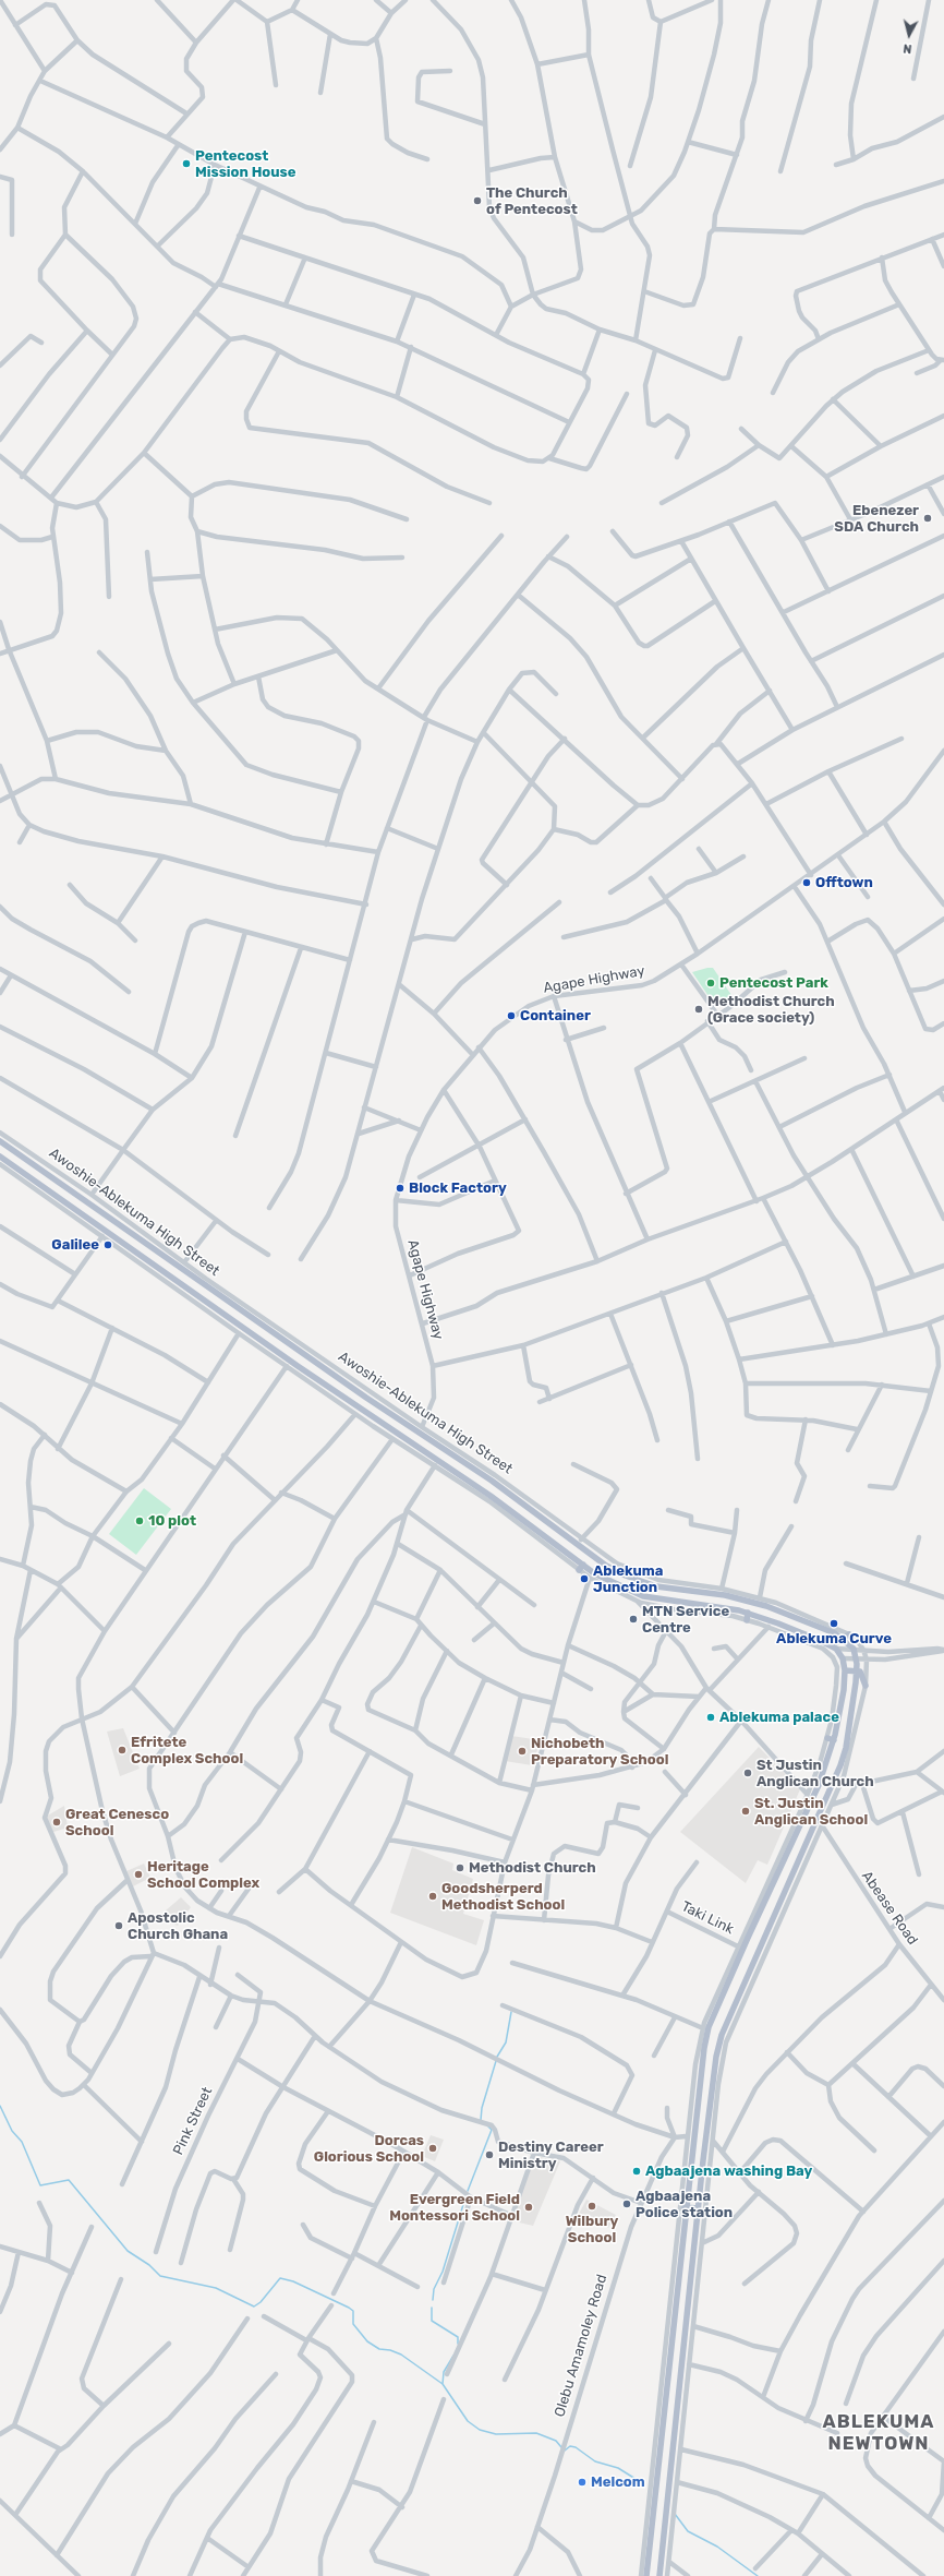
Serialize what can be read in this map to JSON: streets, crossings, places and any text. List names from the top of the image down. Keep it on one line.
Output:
{"streets":{"main road":["Awoshie-Ablekuma High Street"],"street":["Agape Highway","Abease Road","Taki Link","Pink Street","Olebu Amamoley Road"]},"crossings":[["Agape Highway","Awoshie-Ablekuma High Street"]],"districts":["ABLEKUMA NEWTOWN"],"places":["Pentecost Mission House","The Church of Pentecost","Ebenezer SDA Church","Offtown","Pentecost Park","Methodist Church (Grace society)","Container","Block Factory","Galilee","10 plot","Ablekuma Junction","MTN Service Centre","Ablekuma Curve","Ablekuma palace","Efritete Complex School","Nichobeth Preparatory School","St Justin Anglican Church","St. Justin Anglican School","Great Cenesco School","Methodist Church","Heritage School Complex","Goodsherperd Methodist School","Apostolic Church Ghana","Dorcas Glorious School","Destiny Career Ministry","Agbaajena washing Bay","Agbaajena Police station","Wilbury School","Evergreen Field Montessori School","Melcom"],"north":"bottom"}
